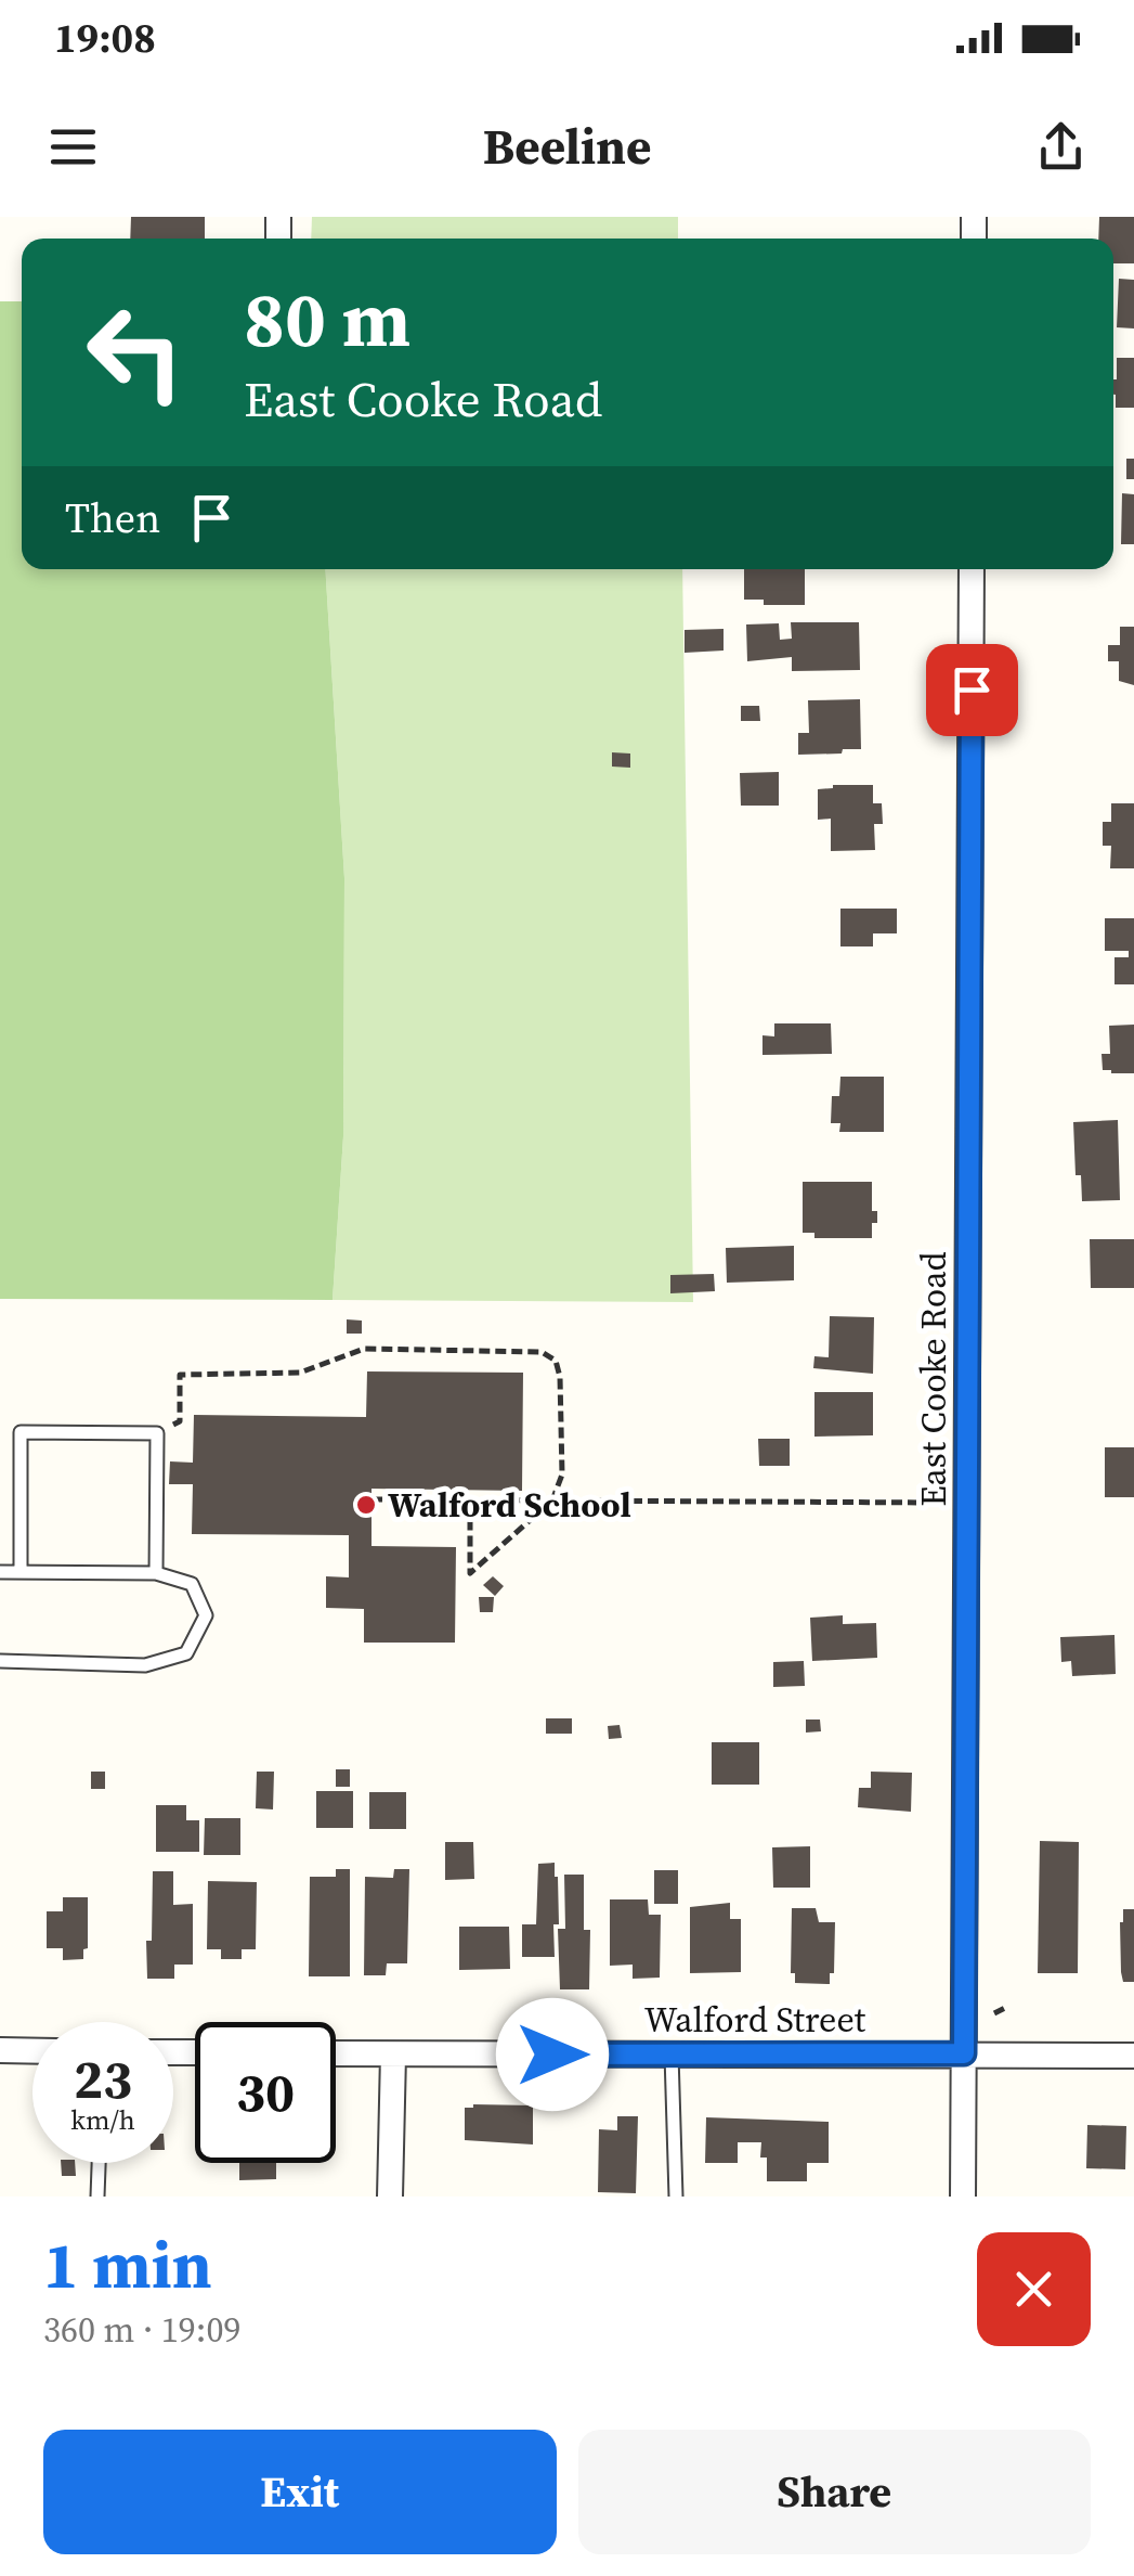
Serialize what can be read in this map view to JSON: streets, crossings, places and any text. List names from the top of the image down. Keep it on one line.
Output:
{"streets":{"street":["East Cooke Road","Walford Street"]},"crossings":[["East Cooke Road","Walford Street"]],"places":["Walford School"],"page":{"status":"19:08","header":"Beeline","turn":["80 m","East Cooke Road"],"then":"Then","speed":"23 km/h","limit":"30","heading":["1 min","360 m · 19:09"],"buttons":["Exit","Share"]}}
